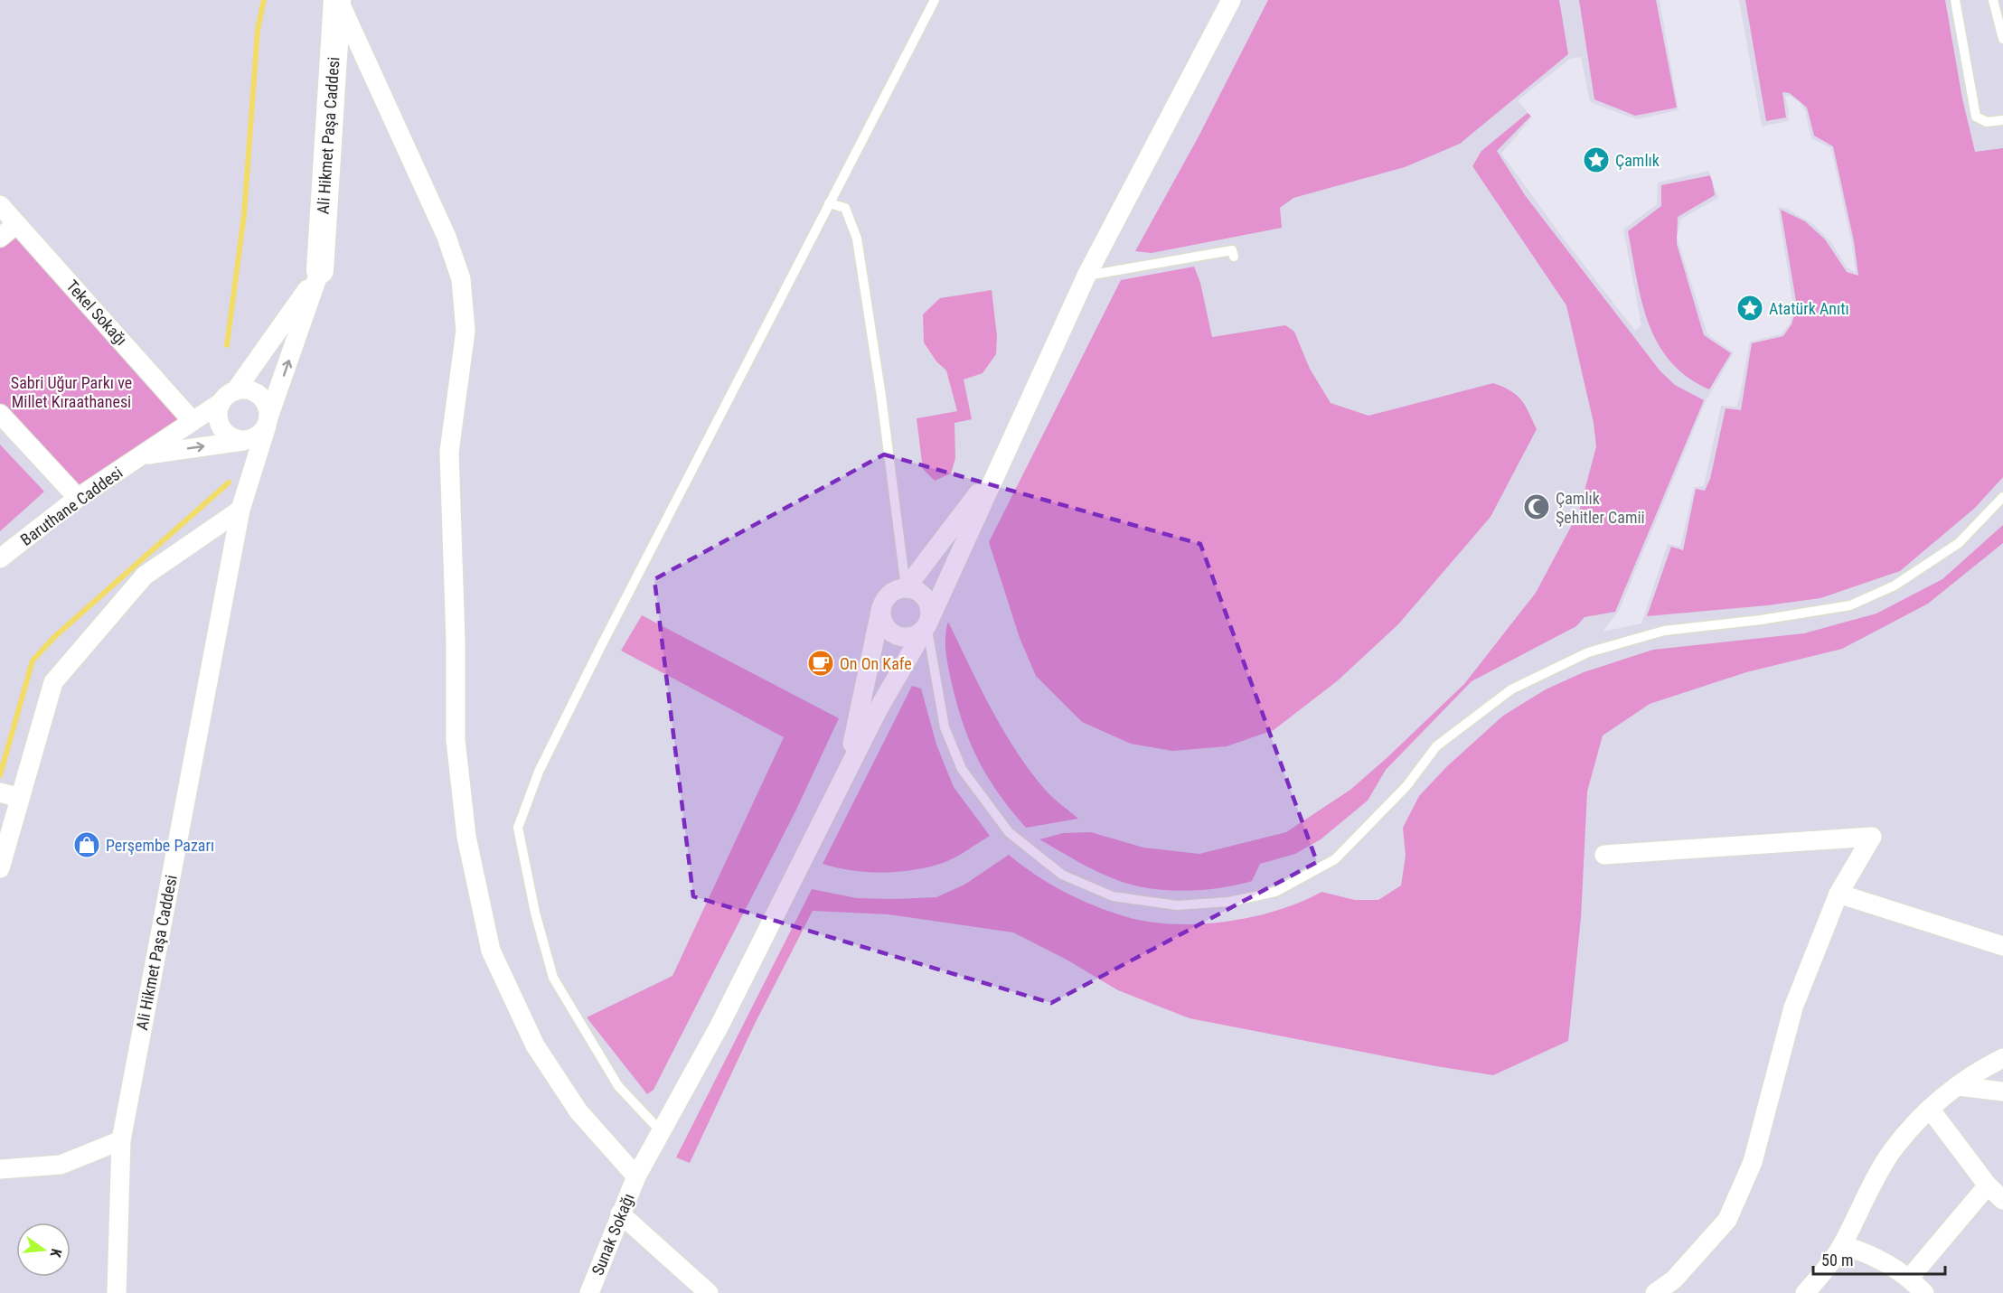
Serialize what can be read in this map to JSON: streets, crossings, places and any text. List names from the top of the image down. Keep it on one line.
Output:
{"streets":{"main road":["Ali Hikmet Paşa Caddesi"],"street":["Tekel Sokağı","Baruthane Caddesi","Sunak Sokağı"]},"crossings":[["Ali Hikmet Paşa Caddesi","Baruthane Caddesi"],["Tekel Sokağı","Baruthane Caddesi"]],"parks":["Sabri Uğur Parkı ve Millet Kıraathanesi"],"places":{"place":["Çamlık","Atatürk Anıtı"],"mosque":["Çamlık Şehitler Camii"],"cafe":["On On Kafe"],"shop":["Perşembe Pazarı"]},"scale_bar":"50 m","north":"right"}
